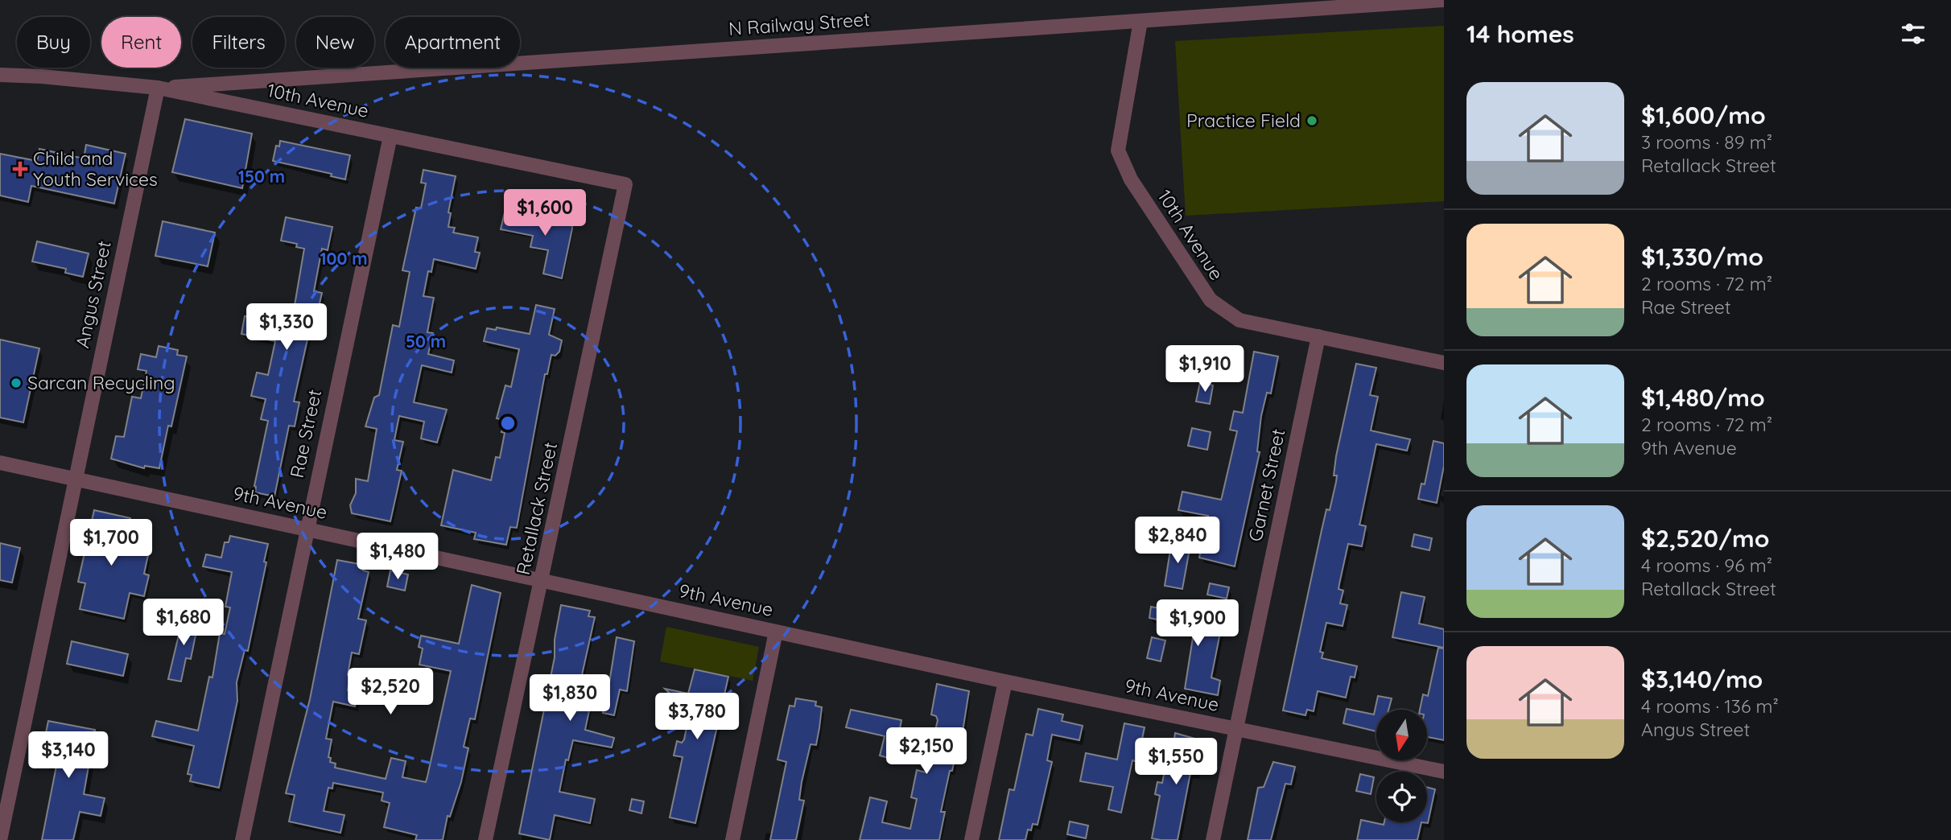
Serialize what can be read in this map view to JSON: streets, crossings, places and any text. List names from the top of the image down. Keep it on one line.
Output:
{"streets":{"street":["N Railway Street","10th Avenue","Angus Street","Rae Street","Garnet Street","9th Avenue","Retallack Street"]},"crossings":[["N Railway Street","10th Avenue"],["N Railway Street","Angus Street"],["10th Avenue","Angus Street"],["10th Avenue","Rae Street"],["10th Avenue","Garnet Street"],["10th Avenue","Retallack Street"],["Angus Street","9th Avenue"],["Rae Street","9th Avenue"],["Garnet Street","9th Avenue"],["9th Avenue","Retallack Street"]],"places":{"other":["Practice Field","Sarcan Recycling"],"health":["Child and Youth Services"]},"north":"bottom","page":{"heading":"14 homes","chip":["Buy","Rent","Filters","New","Apartment"],"list":[{"name":"$1,600/mo","note":"3 rooms · 89 m² · Retallack Street"},{"name":"$1,330/mo","note":"2 rooms · 72 m² · Rae Street"},{"name":"$1,480/mo","note":"2 rooms · 72 m² · 9th Avenue"},{"name":"$2,520/mo","note":"4 rooms · 96 m² · Retallack Street"},{"name":"$3,140/mo","note":"4 rooms · 136 m² · Angus Street"}],"price":["$1,600","$1,330","$1,910","$2,840","$1,700","$1,480","$1,680","$1,900","$2,520","$1,830","$3,780","$2,150","$3,140","$1,550"]},"rings":["150 m","100 m","50 m"]}
